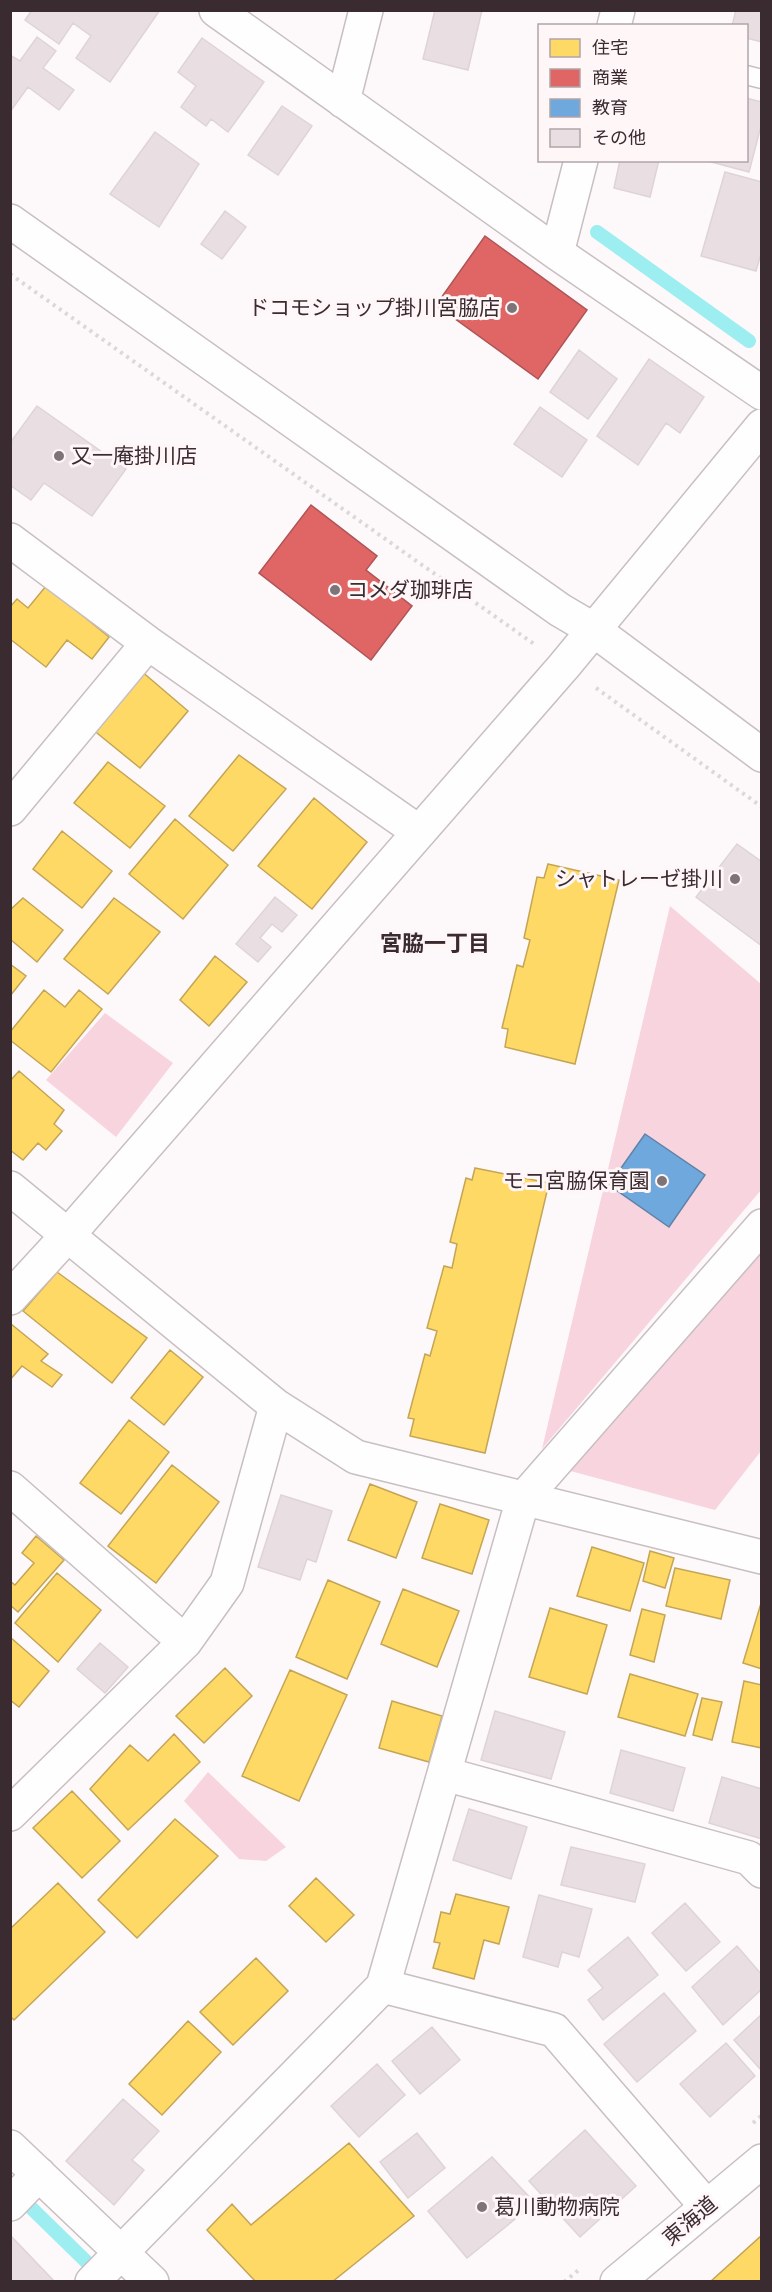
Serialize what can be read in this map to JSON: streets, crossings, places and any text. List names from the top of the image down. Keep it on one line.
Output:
{"streets":{"street":["東海道"]},"districts":["宮脇一丁目"],"places":["ドコモショップ掛川宮脇店","又一庵掛川店","コメダ珈琲店","シャトレーゼ掛川","モコ宮脇保育園","葛川動物病院"],"legend":["住宅","商業","教育","その他"]}
